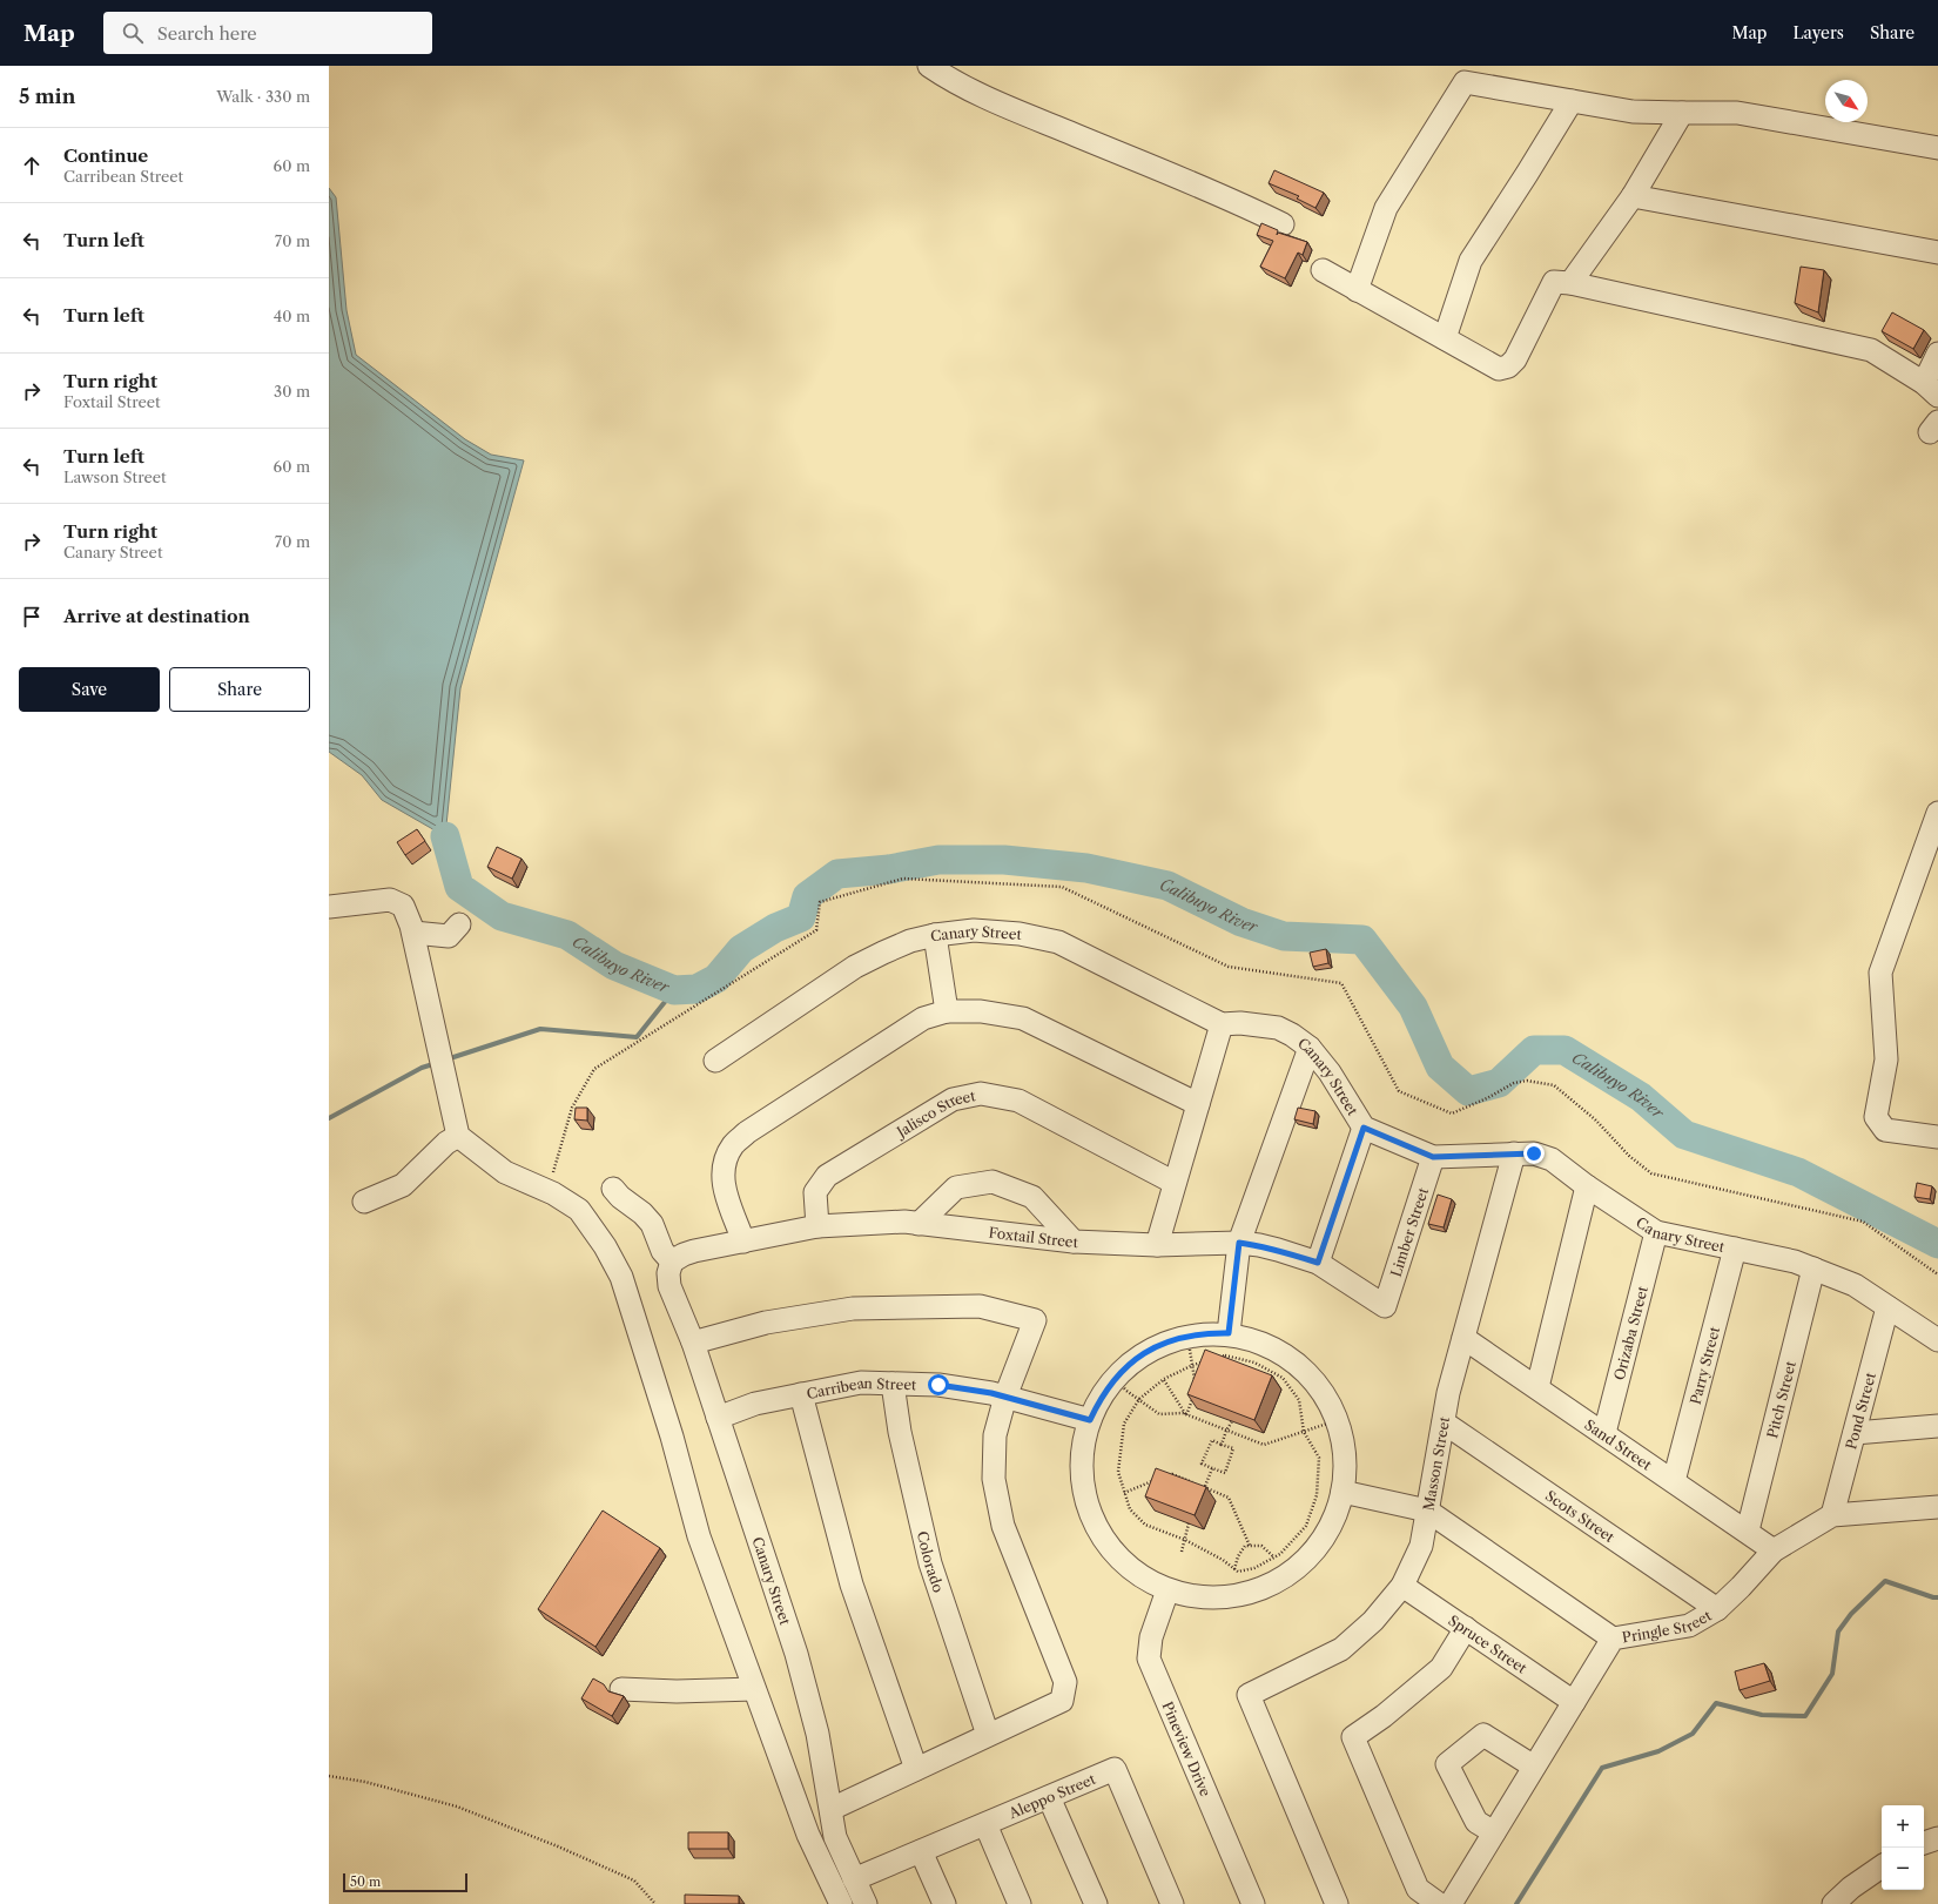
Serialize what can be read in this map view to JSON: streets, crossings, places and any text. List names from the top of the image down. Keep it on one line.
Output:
{"streets":{"street":["Canary Street","Jalisco Street","Limber Street","Foxtail Street","Orizaba Street","Parry Street","Carribean Street","Pitch Street","Pond Street","Sand Street","Masson Street","Scots Street","Colorado","Pringle Street","Spruce Street","Pineview Drive","Aleppo Street"]},"crossings":[["Canary Street","Limber Street"],["Canary Street","Foxtail Street"],["Canary Street","Orizaba Street"],["Canary Street","Parry Street"],["Canary Street","Carribean Street"],["Canary Street","Pitch Street"],["Canary Street","Pond Street"],["Canary Street","Masson Street"],["Canary Street","Aleppo Street"],["Jalisco Street","Foxtail Street"],["Limber Street","Foxtail Street"],["Orizaba Street","Sand Street"],["Parry Street","Sand Street"],["Carribean Street","Colorado"],["Pitch Street","Sand Street"],["Pond Street","Pringle Street"],["Sand Street","Masson Street"],["Sand Street","Pringle Street"],["Masson Street","Scots Street"],["Masson Street","Spruce Street"],["Scots Street","Pringle Street"],["Pringle Street","Spruce Street"]],"water":["Calibuyo River"],"scale_bar":"50 m","north":"bottom right","page":{"header":"Map","search":"Search here","nav":["Map","Layers","Share"],"heading":["5 min","Walk · 330 m"],"list":[["Continue","Carribean Street","60 m"],["Turn left","70 m"],["Turn left","40 m"],["Turn right","Foxtail Street","30 m"],["Turn left","Lawson Street","60 m"],["Turn right","Canary Street","70 m"],"Arrive at destination"],"buttons":["Save","Share"],"map_buttons":["+","−"],"scale":"50 m"}}
